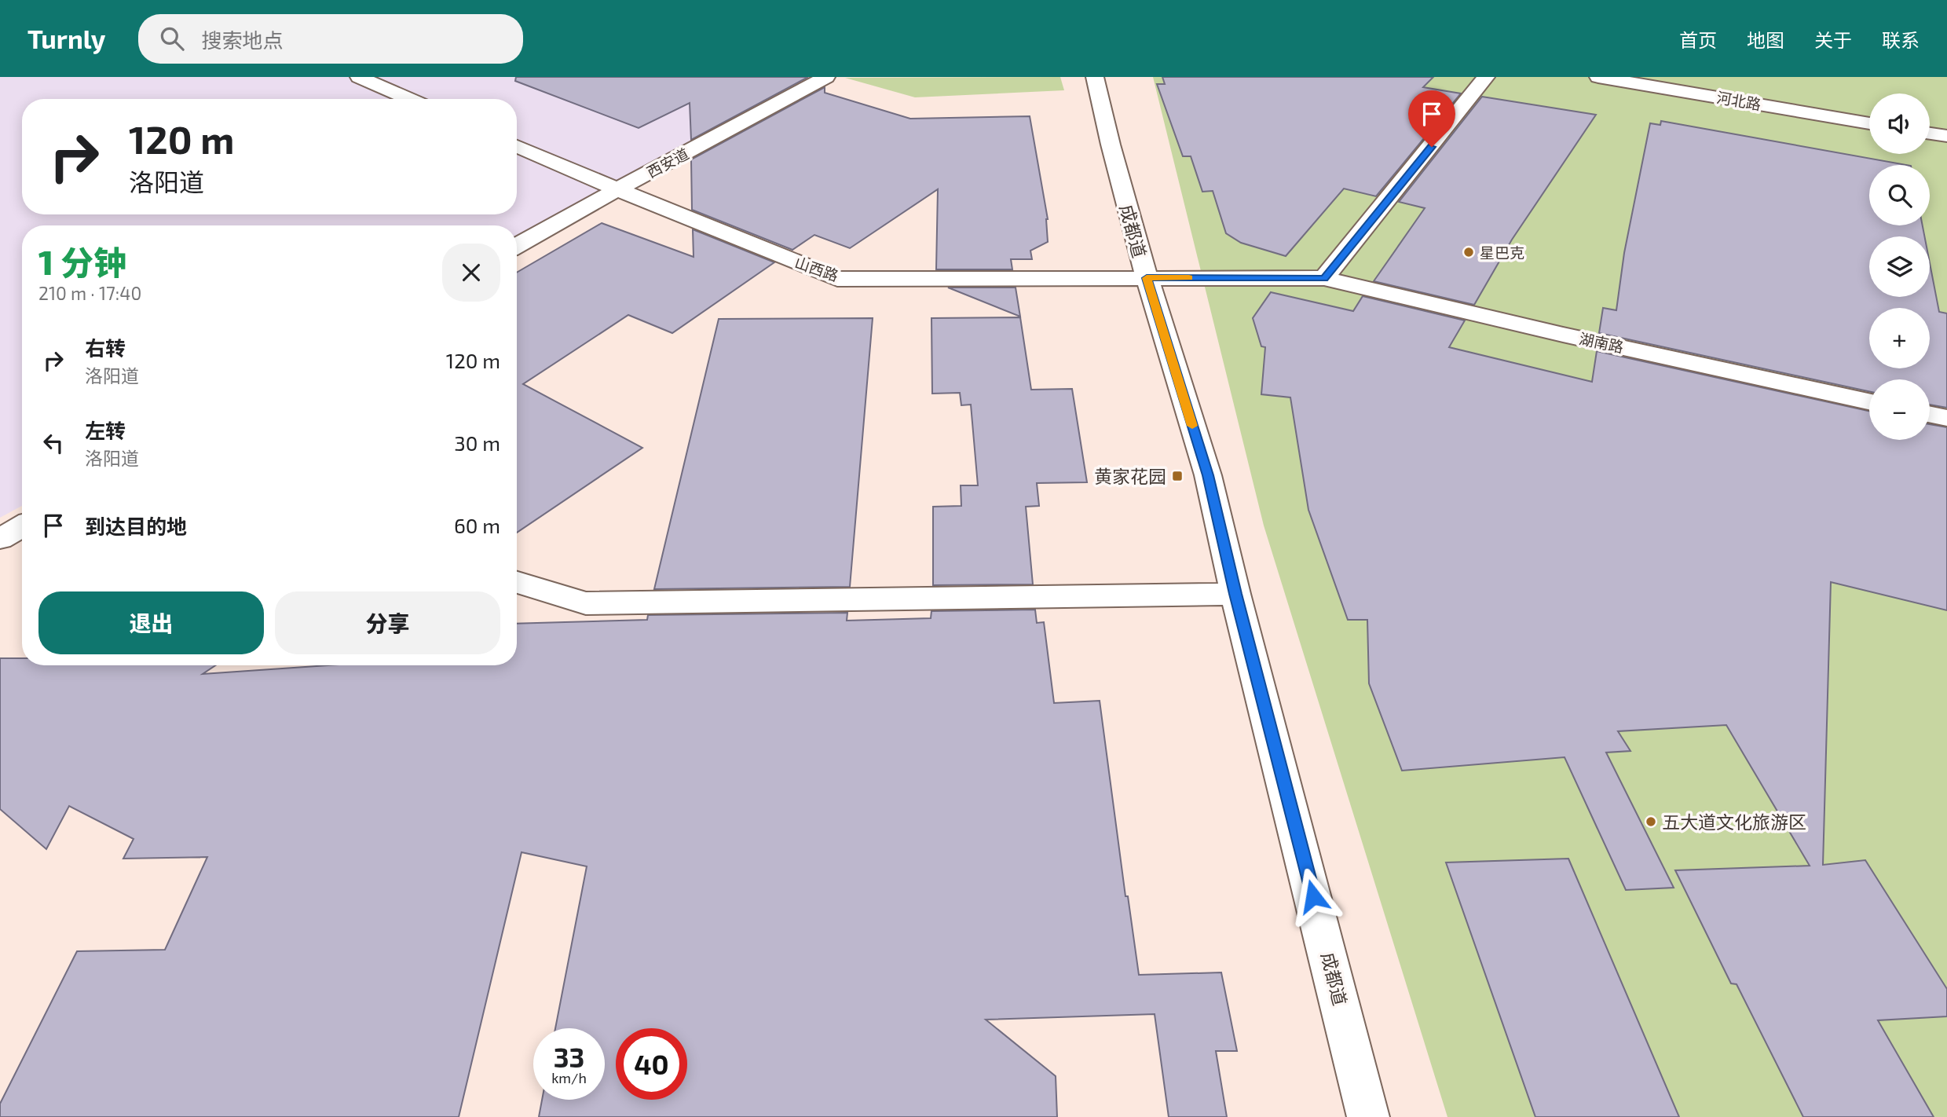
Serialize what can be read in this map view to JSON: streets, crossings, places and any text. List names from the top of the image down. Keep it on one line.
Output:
{"streets":{"street":["河北路","西安道","成都道","山西路","湖南路"]},"crossings":[["西安道","山西路"],["成都道","山西路"],["山西路","湖南路"]],"places":{"other":["星巴克","五大道文化旅游区"],"transit":["黄家花园"]},"page":{"header":"Turnly","search":"搜索地点","nav":["首页","地图","关于","联系"],"map_buttons":["+","−"],"turn":["120 m","洛阳道"],"heading":["1 分钟","210 m · 17:40"],"list":[{"name":"右转","note":"洛阳道","value":"120 m"},{"name":"左转","note":"洛阳道","value":"30 m"},{"name":"到达目的地","value":"60 m"}],"buttons":["退出","分享"],"speed":"33 km/h","limit":"40"}}
